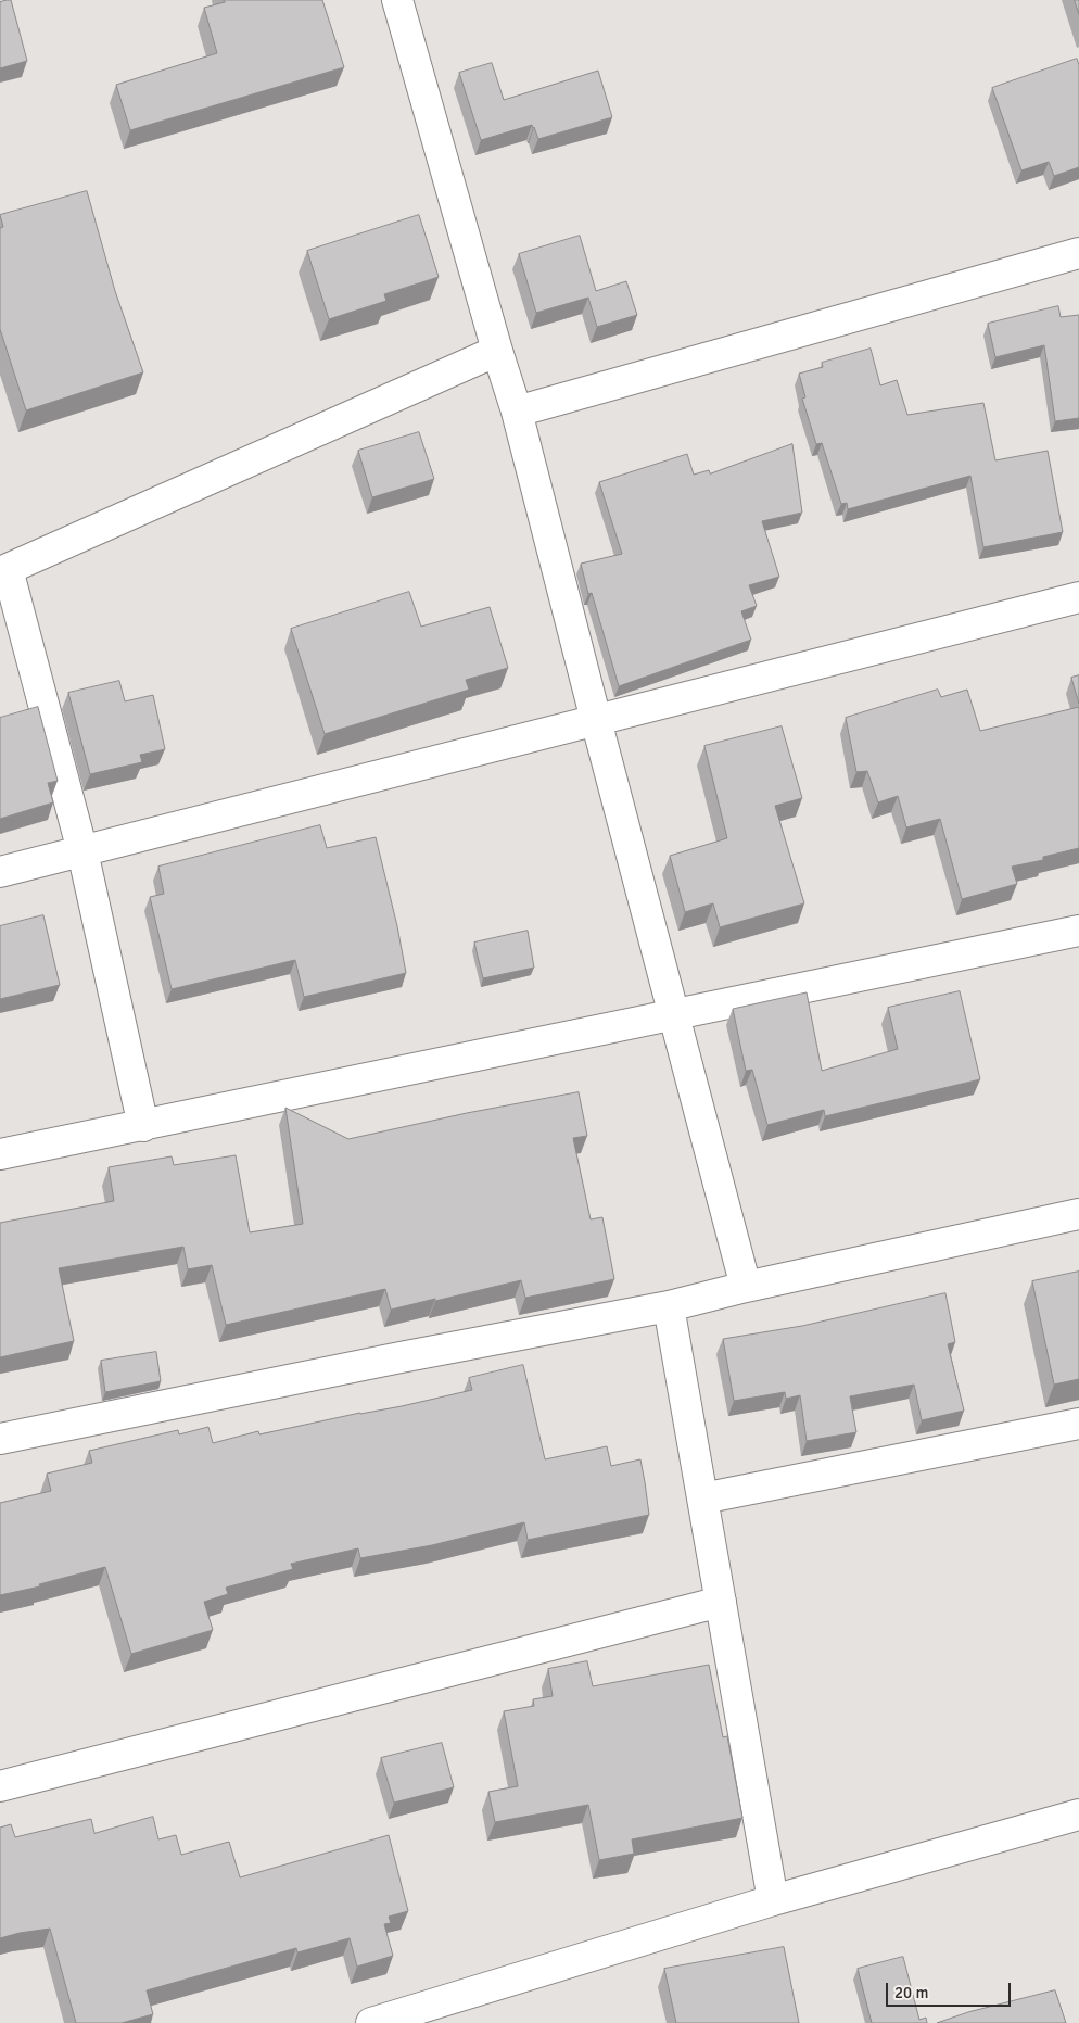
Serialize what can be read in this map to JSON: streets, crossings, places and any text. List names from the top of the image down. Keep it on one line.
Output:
{"scale_bar":"20 m"}
